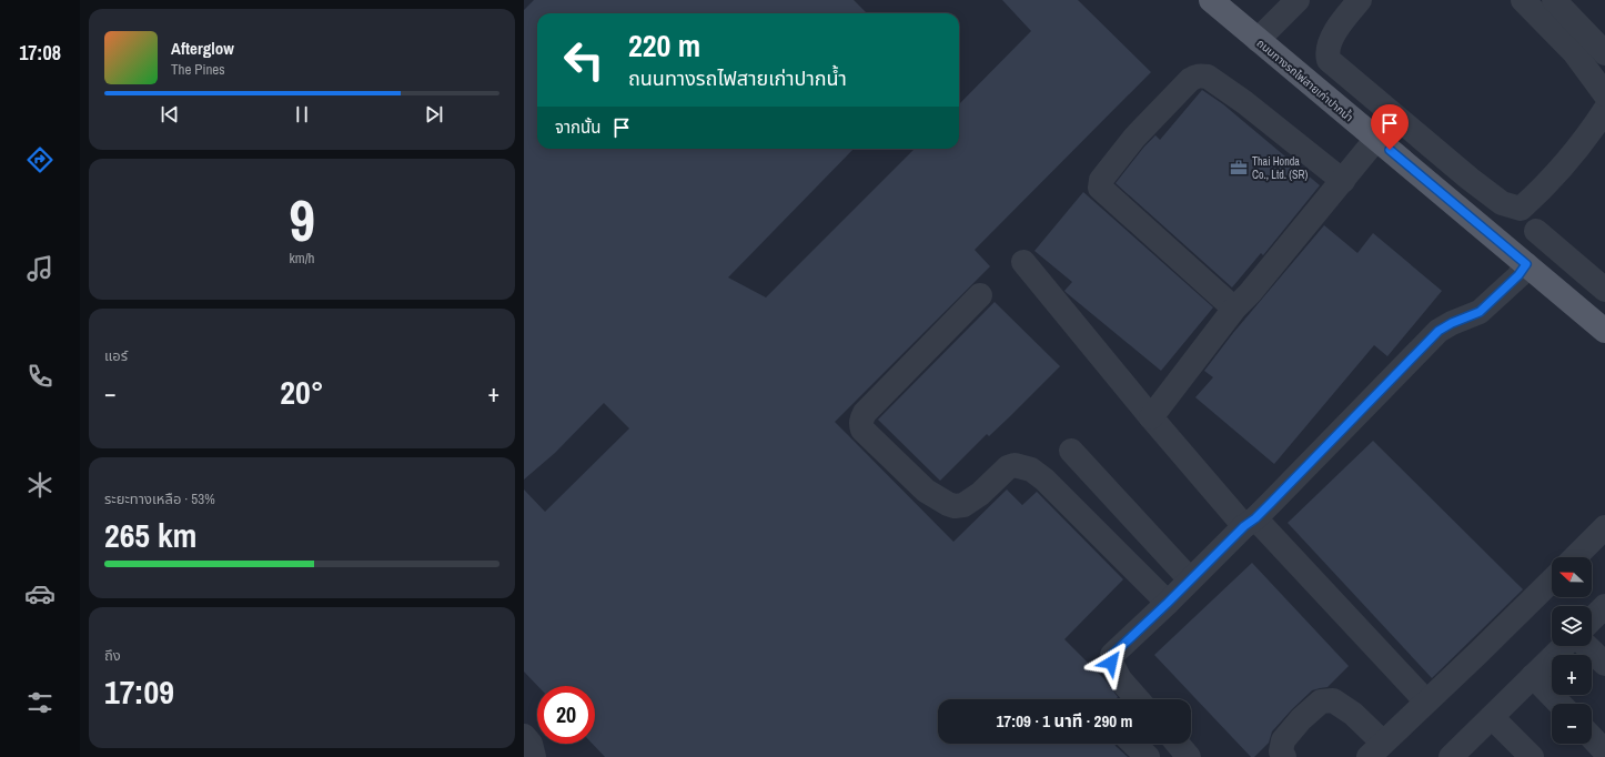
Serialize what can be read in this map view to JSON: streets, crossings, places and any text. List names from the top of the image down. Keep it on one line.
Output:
{"streets":{"main road":["ถนนทางรถไฟสายเก่าปากน้ำ"]},"places":{"office":["Thai Honda Co., Ltd. (SR)"]},"north":"left","page":{"tabs":"17:08","turn":["220 m","ถนนทางรถไฟสายเก่าปากน้ำ"],"song":["Afterglow","The Pines"],"then":"จากนั้น","tile":[["9","km/h"],"แอร์",["ระยะทางเหลือ · 53%","265 km"],["ถึง","17:09"]],"heat":["−","20°","+"],"map_buttons":["+","−"],"limit":"20","trip":"17:09 · 1 นาที · 290 m"}}
